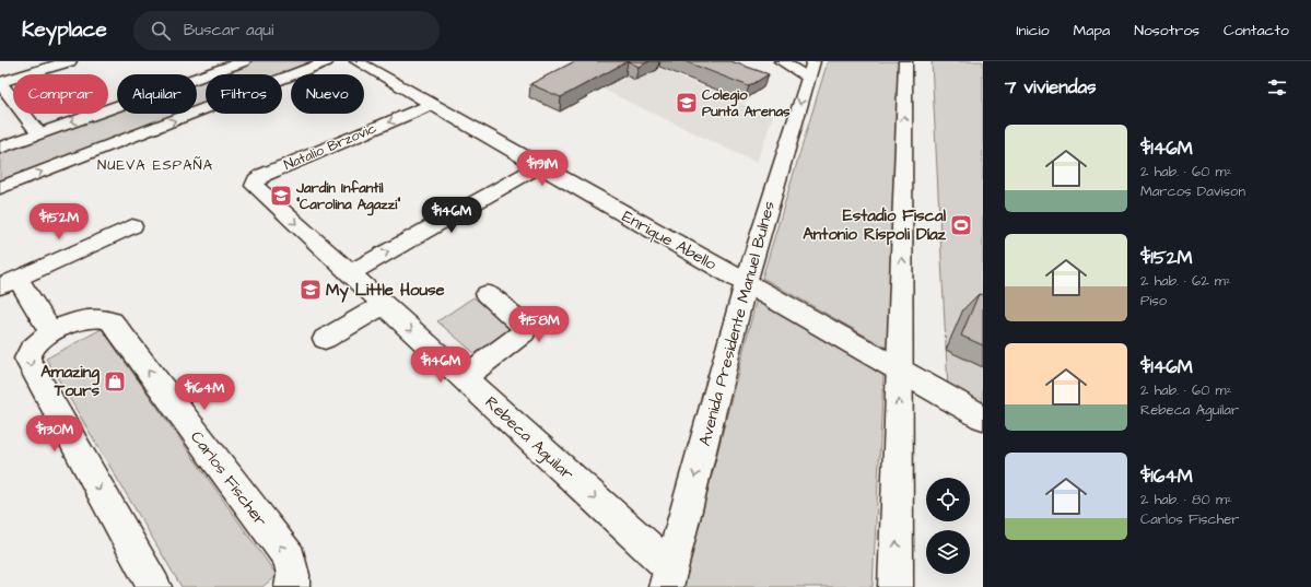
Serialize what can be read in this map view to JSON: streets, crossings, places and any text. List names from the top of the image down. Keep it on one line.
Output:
{"streets":{"street":["Natalio Brzovic","Enrique Abello","Avenida Presidente Manuel Bulnes","Rebeca Aguilar","Carlos Fischer"]},"crossings":[["Natalio Brzovic","Enrique Abello"],["Natalio Brzovic","Rebeca Aguilar"],["Enrique Abello","Avenida Presidente Manuel Bulnes"],["Avenida Presidente Manuel Bulnes","Rebeca Aguilar"]],"one_way":["Rebeca Aguilar"],"districts":["NUEVA ESPAÑA"],"places":{"school or university":["Colegio Punta Arenas","Jardín Infantil \"Carolina Agazzi\"","My Little House"],"sports":["Estadio Fiscal Antonio Ríspoli Díaz"],"shop":["Amazing Tours"]},"page":{"header":"Keyplace","search":"Buscar aquí","nav":["Inicio","Mapa","Nosotros","Contacto"],"heading":"7 viviendas","chip":["Comprar","Alquilar","Filtros","Nuevo"],"list":[{"name":"$146M","note":"2 hab. · 60 m² · Marcos Davison"},{"name":"$152M","note":"2 hab. · 62 m² · Piso"},{"name":"$146M","note":"2 hab. · 60 m² · Rebeca Aguilar"},{"name":"$164M","note":"2 hab. · 80 m² · Carlos Fischer"}],"price":["$191M","$146M","$152M","$158M","$146M","$164M","$130M"]}}
